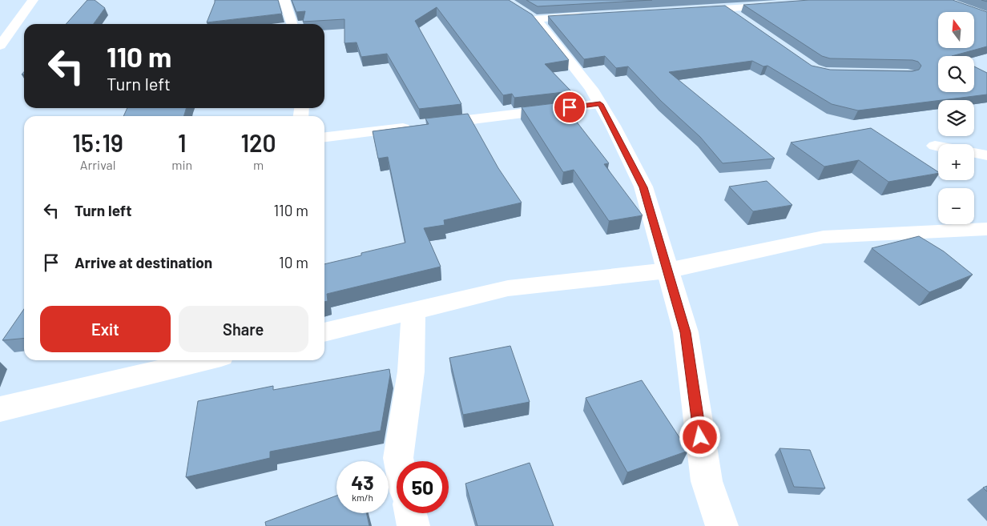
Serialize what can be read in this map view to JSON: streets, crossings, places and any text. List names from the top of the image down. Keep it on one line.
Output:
{"north":"top","page":{"map_buttons":["+","−"],"turn":["110 m","Turn left"],"eta":["15:19","Arrival","1","min","120","m"],"list":[{"name":"Turn left","value":"110 m"},{"name":"Arrive at destination","value":"10 m"}],"buttons":["Exit","Share"],"speed":"43 km/h","limit":"50"}}
